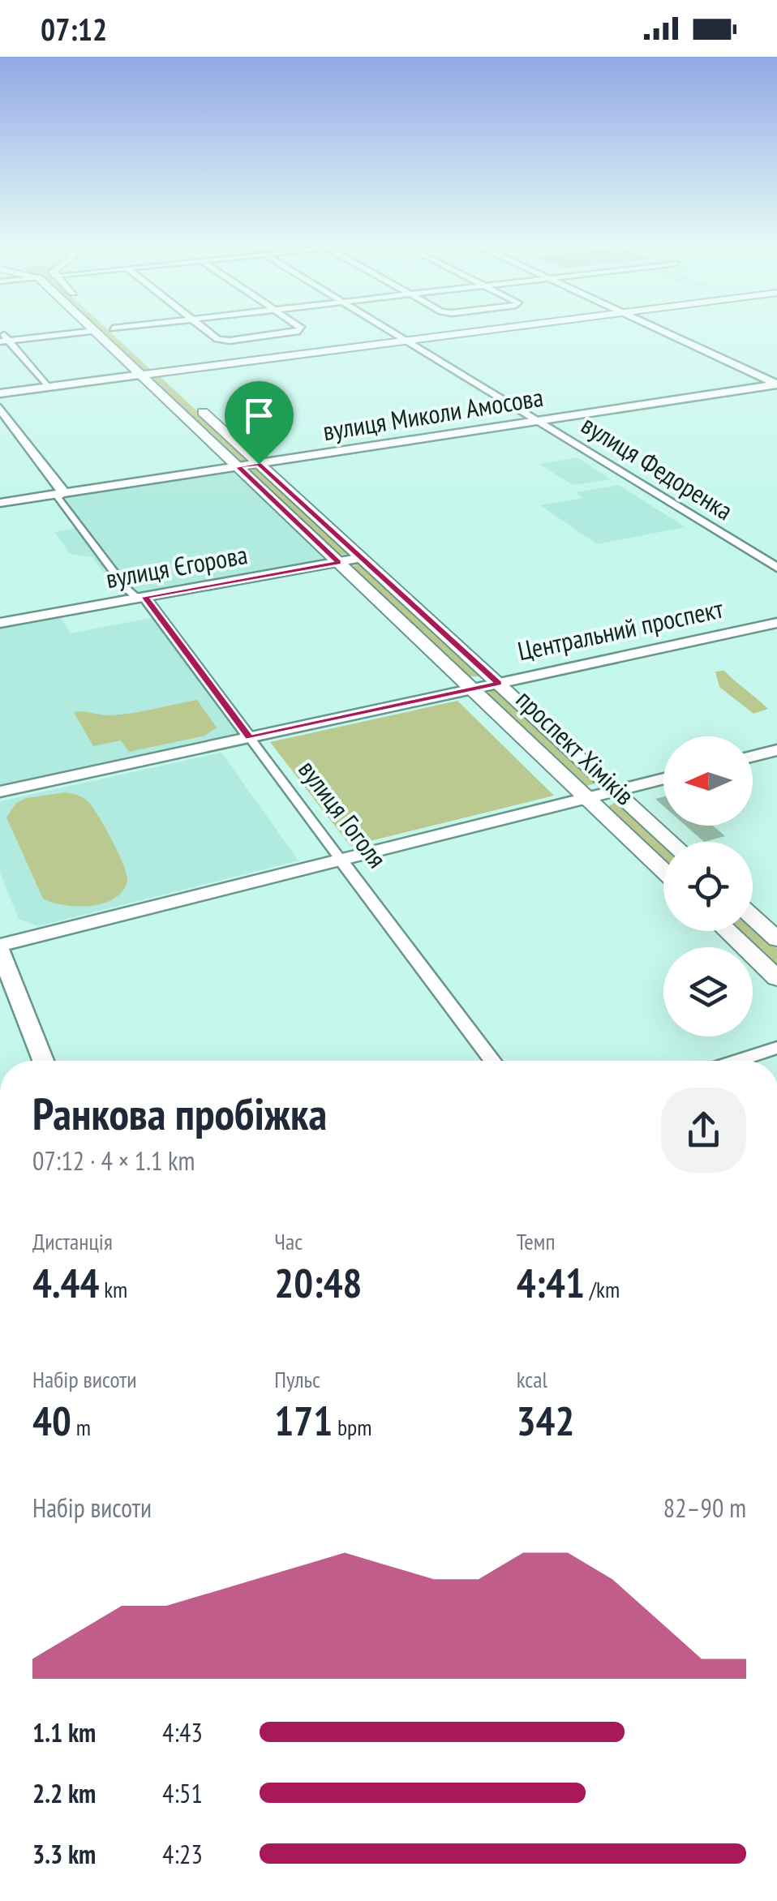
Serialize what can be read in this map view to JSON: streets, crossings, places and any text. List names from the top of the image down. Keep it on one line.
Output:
{"streets":{"main road":["проспект Хіміків"],"street":["вулиця Миколи Амосова","вулиця Федоренка","вулиця Єгорова","Центральний проспект","вулиця Гоголя"]},"crossings":[["вулиця Миколи Амосова","вулиця Федоренка"],["вулиця Миколи Амосова","проспект Хіміків"],["вулиця Миколи Амосова","вулиця Гоголя"],["вулиця Єгорова","проспект Хіміків"],["вулиця Єгорова","вулиця Гоголя"],["Центральний проспект","проспект Хіміків"],["Центральний проспект","вулиця Гоголя"]],"north":"left","page":{"status":"07:12","heading":["Ранкова пробіжка","07:12 · 4 × 1.1 km"],"stats":[["Дистанція","4.44 km"],["Час","20:48"],["Темп","4:41 /km"],["Набір висоти","40 m"],["Пульс","171 bpm"],["kcal","342"]],"chart":["Набір висоти","82–90 m"],"list":[{"name":"1.1 km","note":"4:43"},{"name":"2.2 km","note":"4:51"},{"name":"3.3 km","note":"4:23"}]}}
